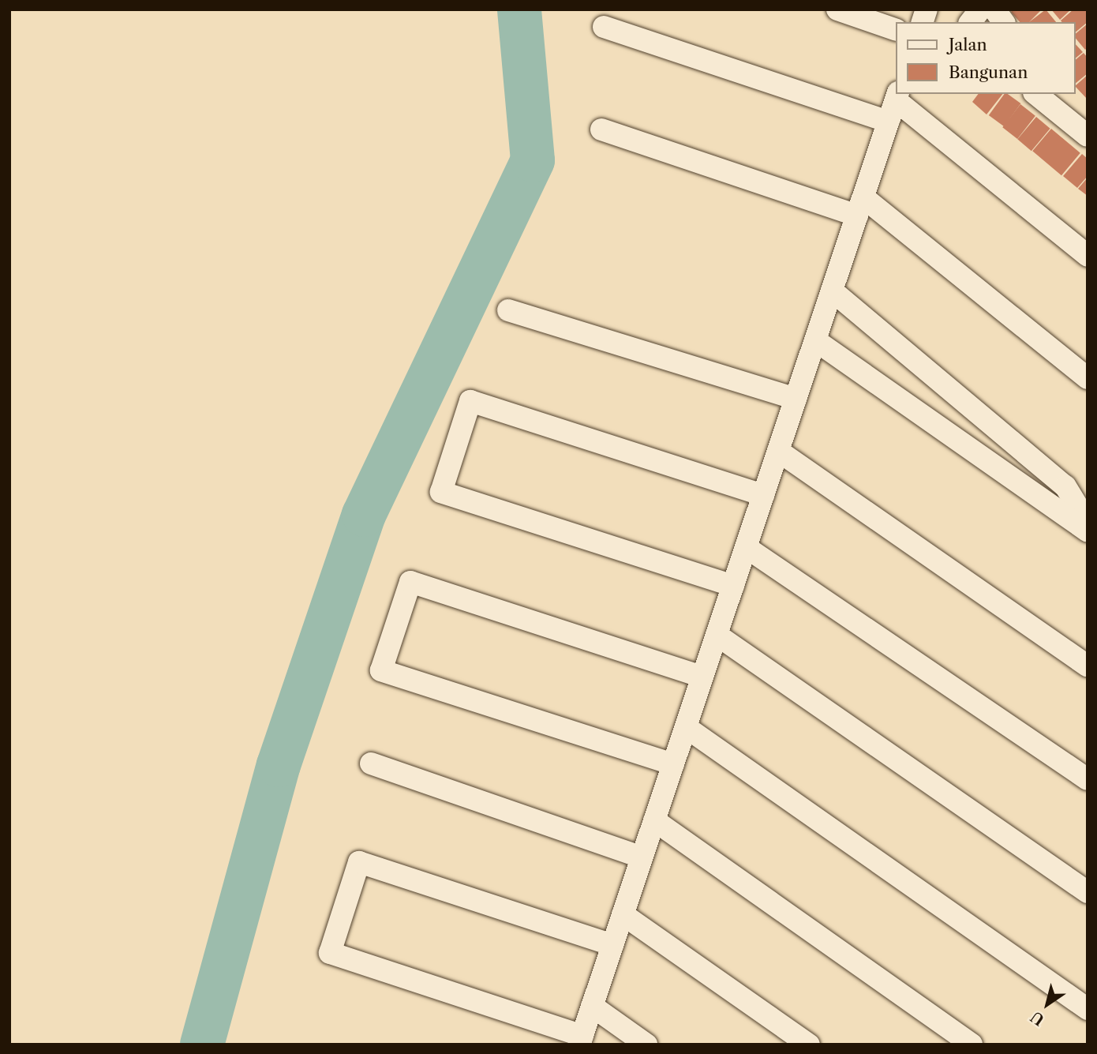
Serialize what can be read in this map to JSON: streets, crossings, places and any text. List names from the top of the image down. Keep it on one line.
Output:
{"legend":["Jalan","Bangunan"],"north":"bottom left"}
